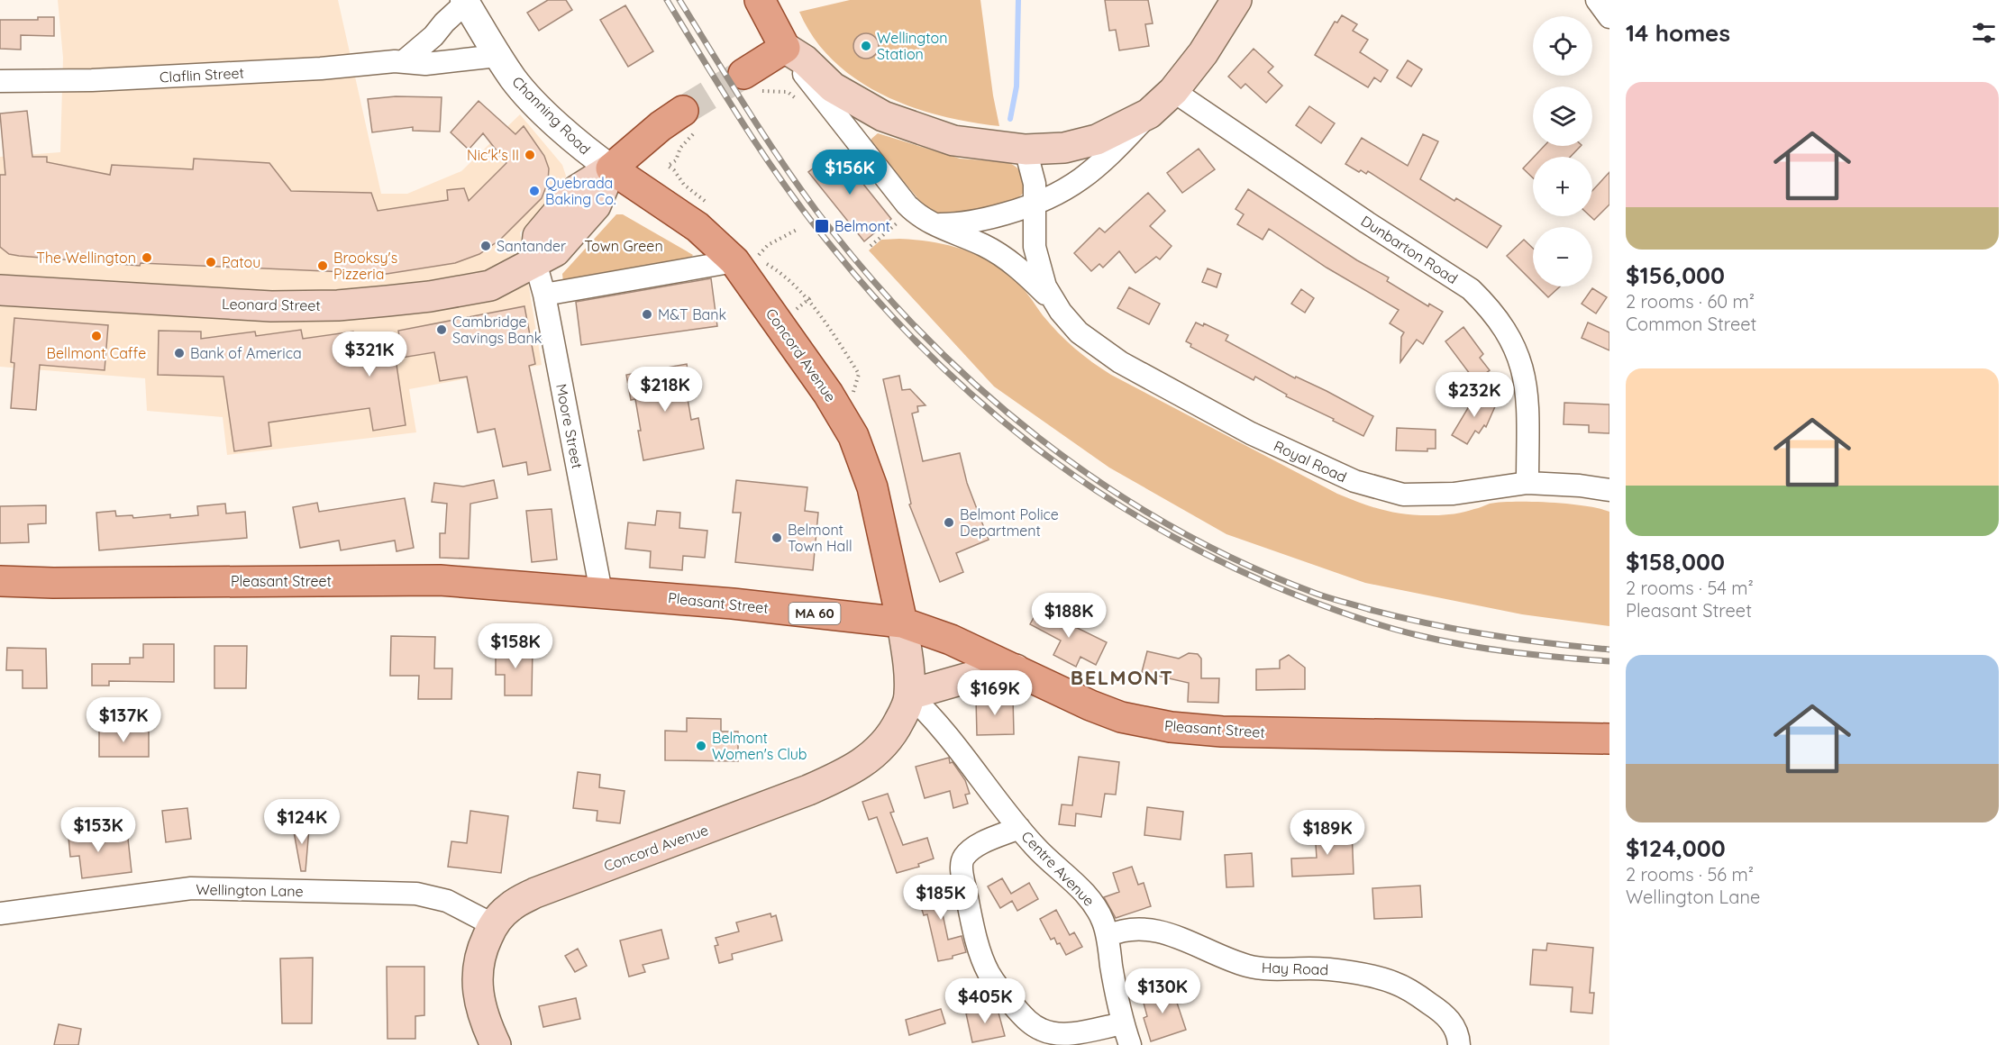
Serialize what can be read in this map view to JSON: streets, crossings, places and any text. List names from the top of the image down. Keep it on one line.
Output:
{"streets":{"main road":["Leonard Street","Concord Avenue","Pleasant Street","MA 60"],"street":["Claflin Street","Channing Road","Dunbarton Road","Moore Street","Royal Road","Centre Avenue","Wellington Lane","Hay Road"]},"crossings":[["Claflin Street","Channing Road"],["Channing Road","Concord Avenue"],["Dunbarton Road","Royal Road"],["Leonard Street","Moore Street"],["Concord Avenue","Pleasant Street"],["Concord Avenue","Centre Avenue"],["Concord Avenue","Wellington Lane"],["Moore Street","Pleasant Street"],["Centre Avenue","Hay Road"]],"districts":["BELMONT"],"parks":["Town Green"],"places":{"other":["Wellington Station","Nic'k's II","Quebrada Baking Co.","Santander","The Wellington","Patou","Brooksy's Pizzeria","M&T Bank","Cambridge Savings Bank","Bellmont Caffe","Bank of America","Belmont Police Department","Belmont Town Hall","Belmont Women's Club"],"transit":["Belmont"]},"page":{"heading":"14 homes","map_buttons":["+","−"],"list":[{"name":"$156,000","note":"2 rooms · 60 m² · Common Street"},{"name":"$158,000","note":"2 rooms · 54 m² · Pleasant Street"},{"name":"$124,000","note":"2 rooms · 56 m² · Wellington Lane"}],"price":["$156K","$321K","$218K","$232K","$188K","$158K","$169K","$137K","$124K","$153K","$189K","$185K","$130K","$405K"]}}
